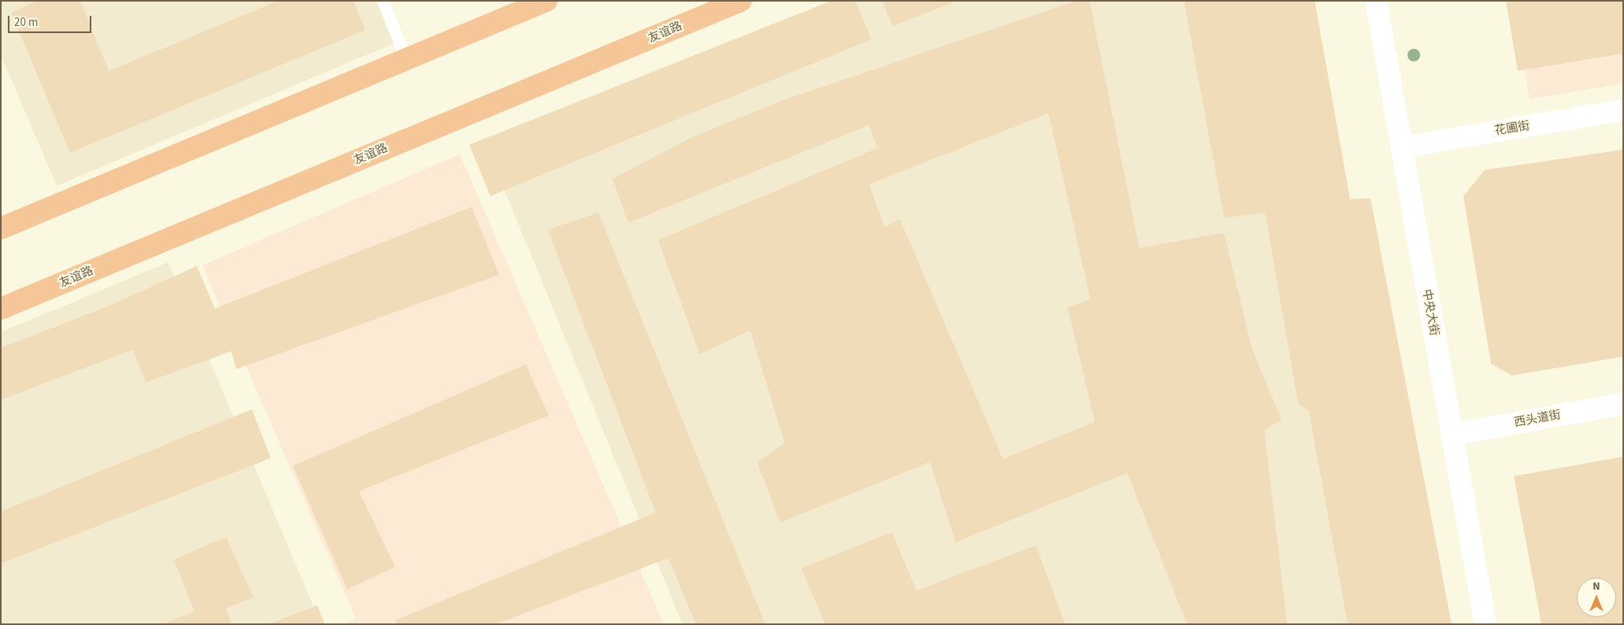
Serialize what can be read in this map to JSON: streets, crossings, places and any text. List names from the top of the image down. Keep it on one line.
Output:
{"streets":{"highway":["友谊路"],"street":["花圃街","中央大街","西头道街"]},"crossings":[["花圃街","中央大街"],["中央大街","西头道街"]],"scale_bar":"20 m","north":"top"}
